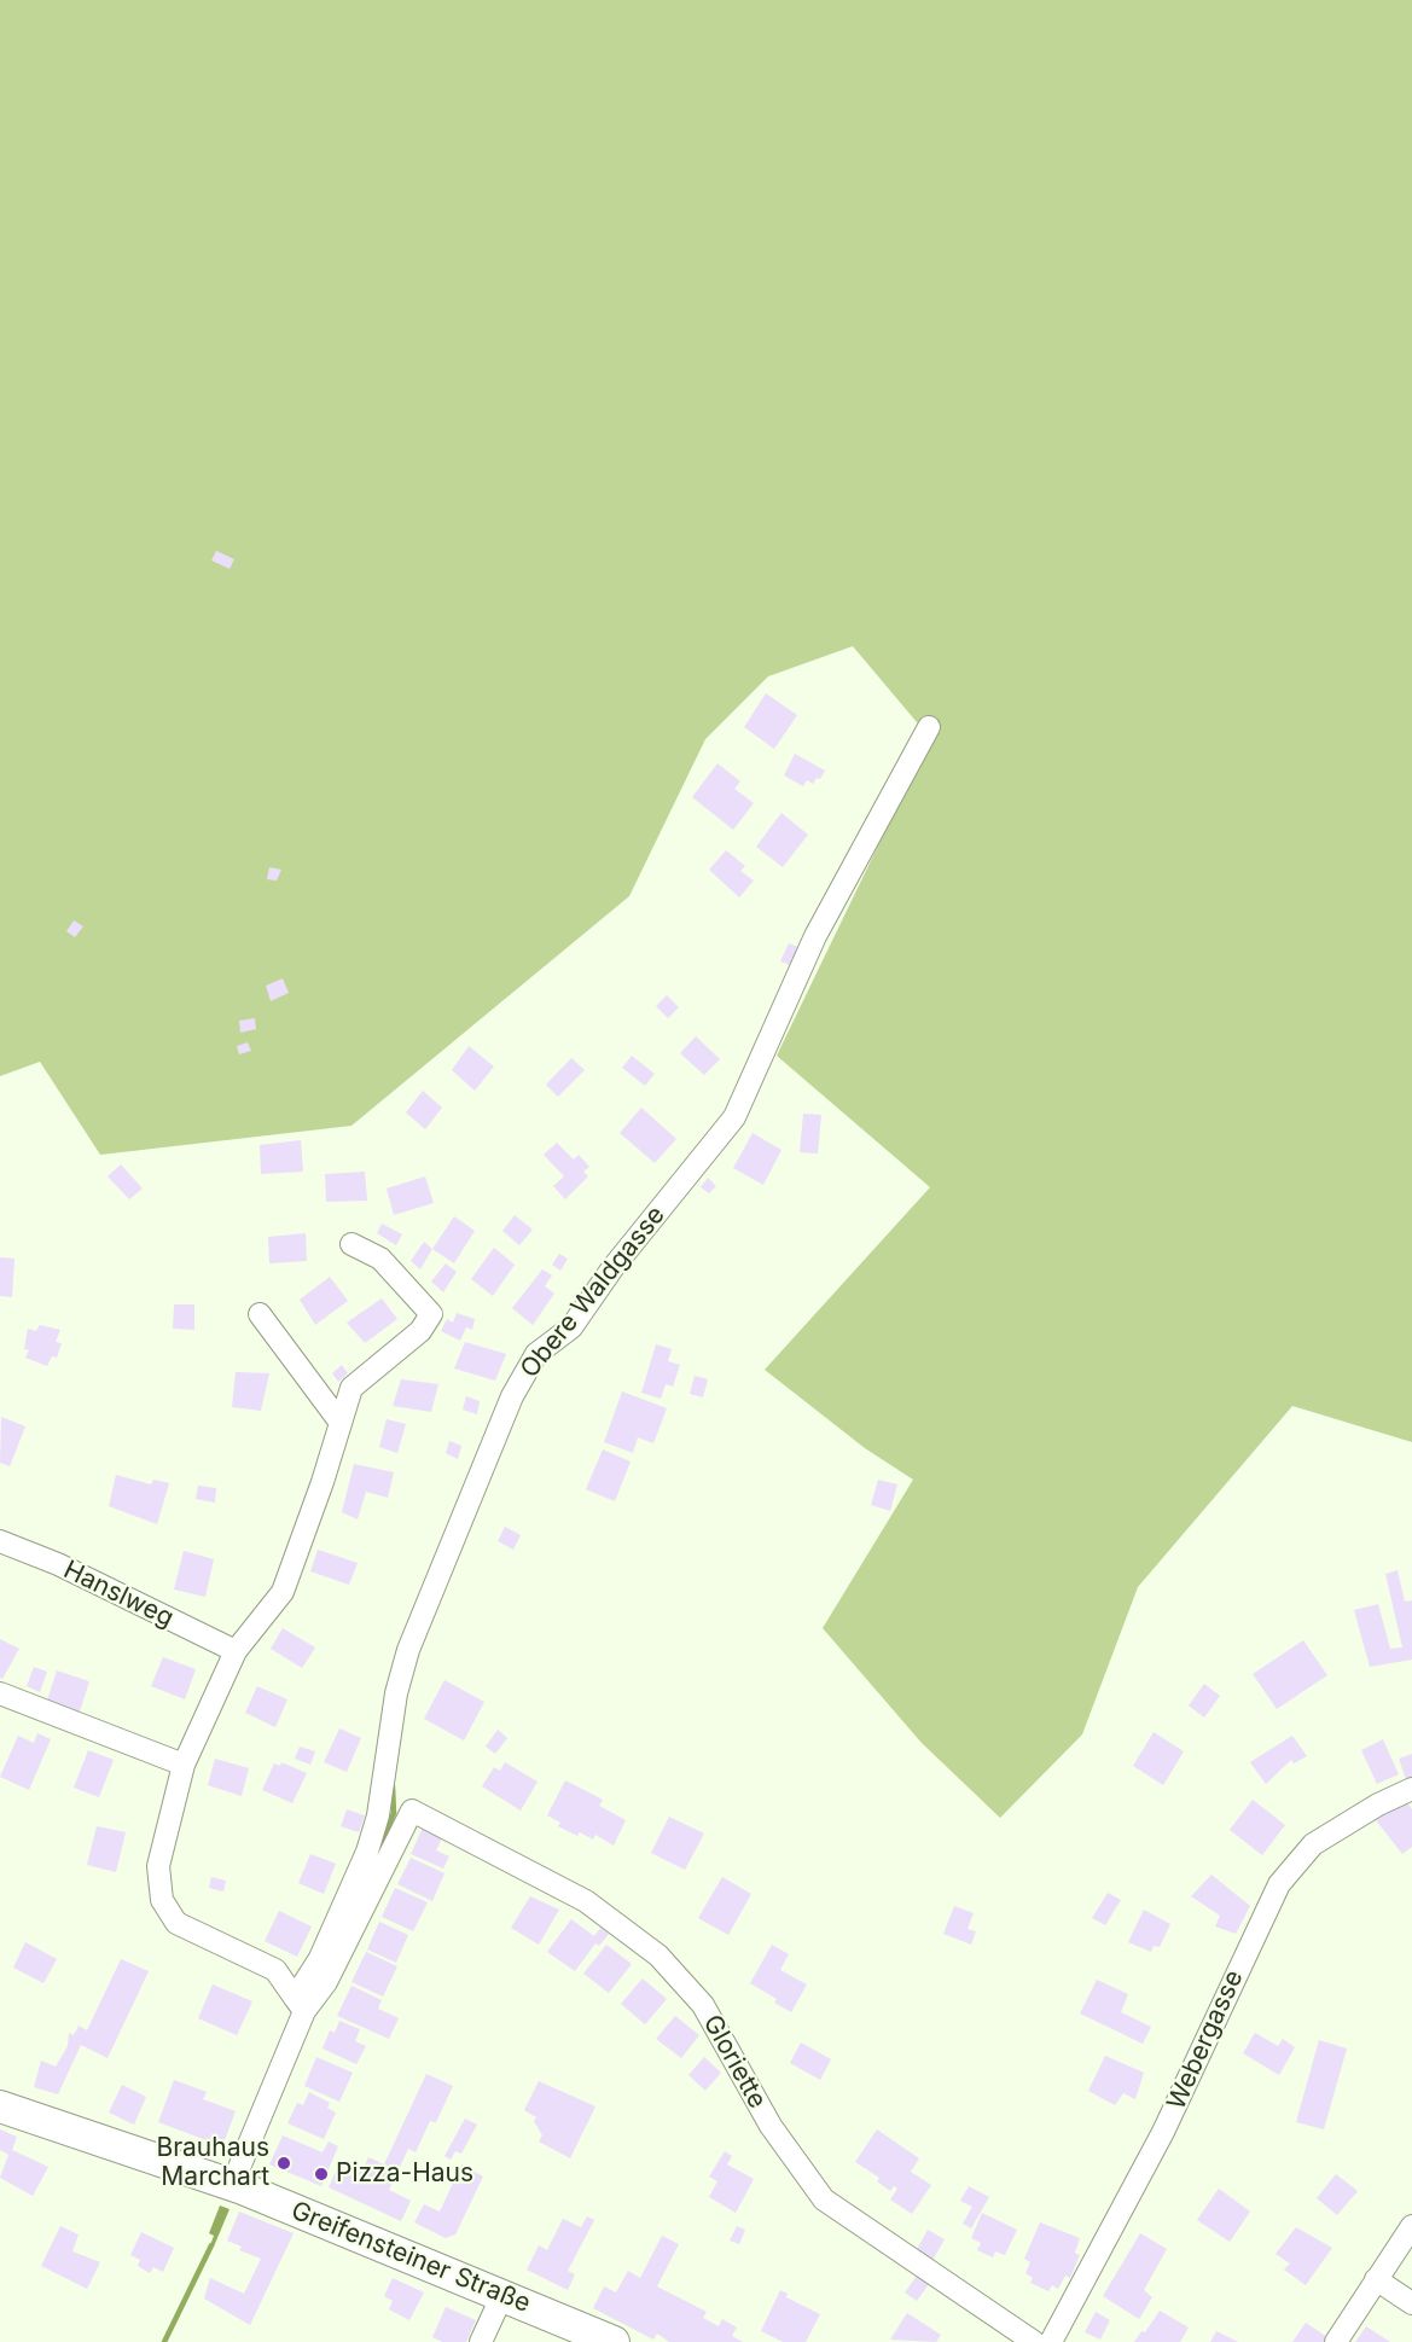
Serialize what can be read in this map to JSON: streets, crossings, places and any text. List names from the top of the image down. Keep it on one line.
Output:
{"streets":{"main road":["Greifensteiner Straße"],"street":["Obere Waldgasse","Hanslweg","Webergasse","Gloriette"]},"crossings":[["Obere Waldgasse","Gloriette"],["Obere Waldgasse","Greifensteiner Straße"]],"places":["Brauhaus Marchart","Pizza-Haus"]}
